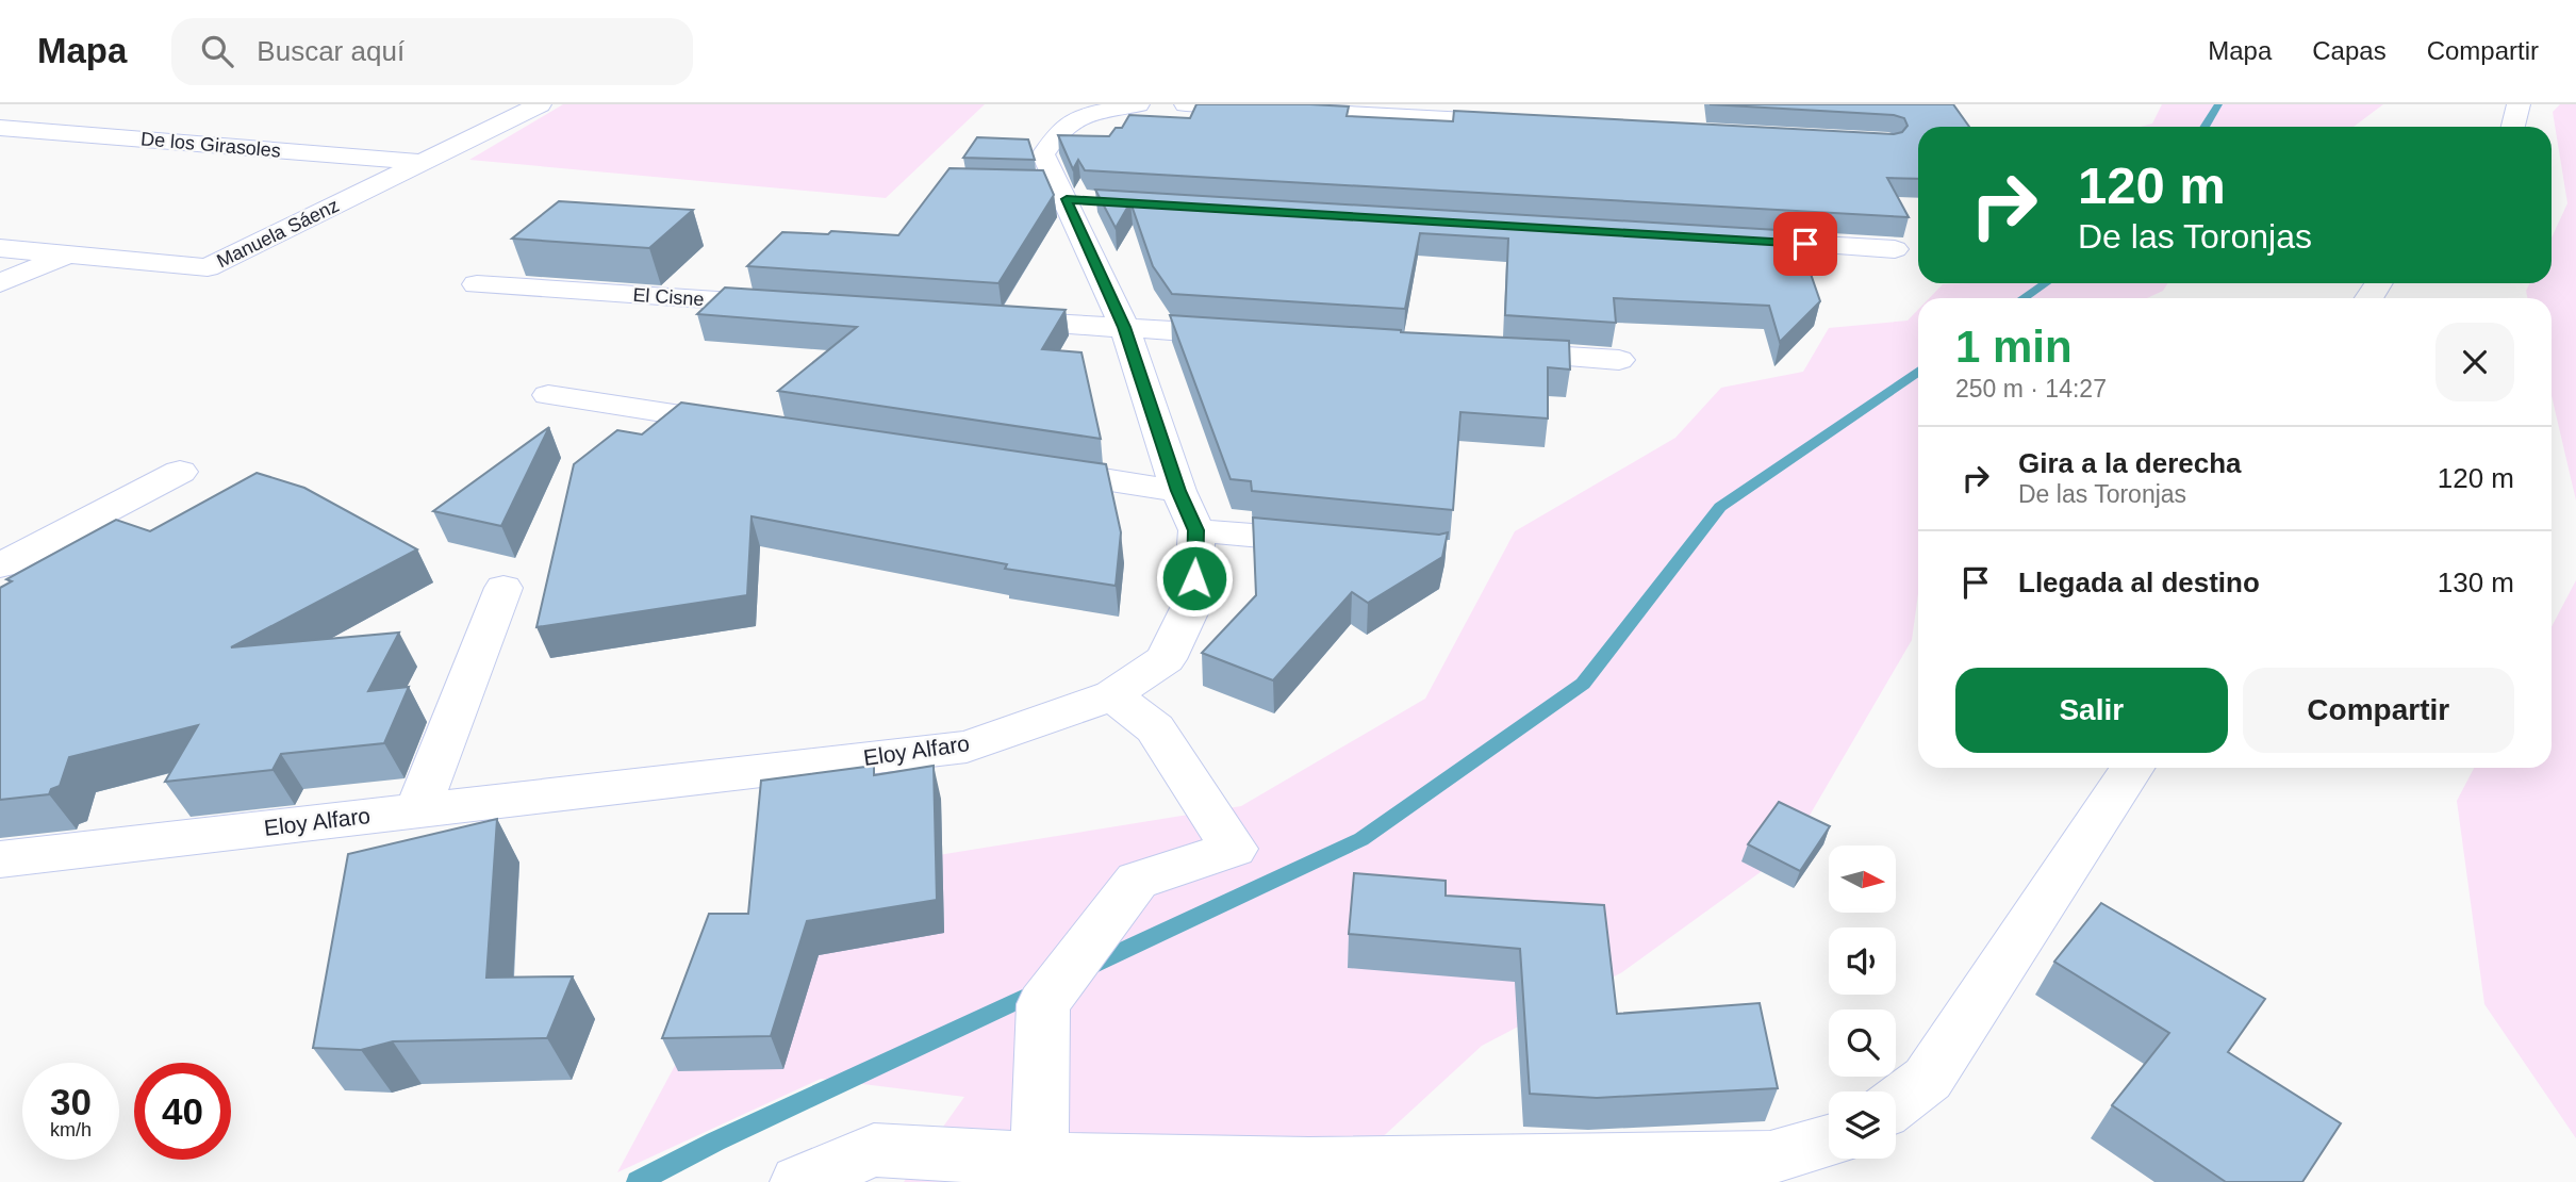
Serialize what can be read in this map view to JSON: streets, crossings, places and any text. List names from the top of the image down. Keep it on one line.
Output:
{"streets":{"street":["De los Girasoles","Manuela Sáenz","El Cisne","Eloy Alfaro"]},"crossings":[["De los Girasoles","Manuela Sáenz"]],"north":"right","page":{"header":"Mapa","search":"Buscar aquí","nav":["Mapa","Capas","Compartir"],"turn":["120 m","De las Toronjas"],"heading":["1 min","250 m · 14:27"],"list":[{"name":"Gira a la derecha","note":"De las Toronjas","value":"120 m"},{"name":"Llegada al destino","value":"130 m"}],"buttons":["Salir","Compartir"],"speed":"30 km/h","limit":"40"}}
